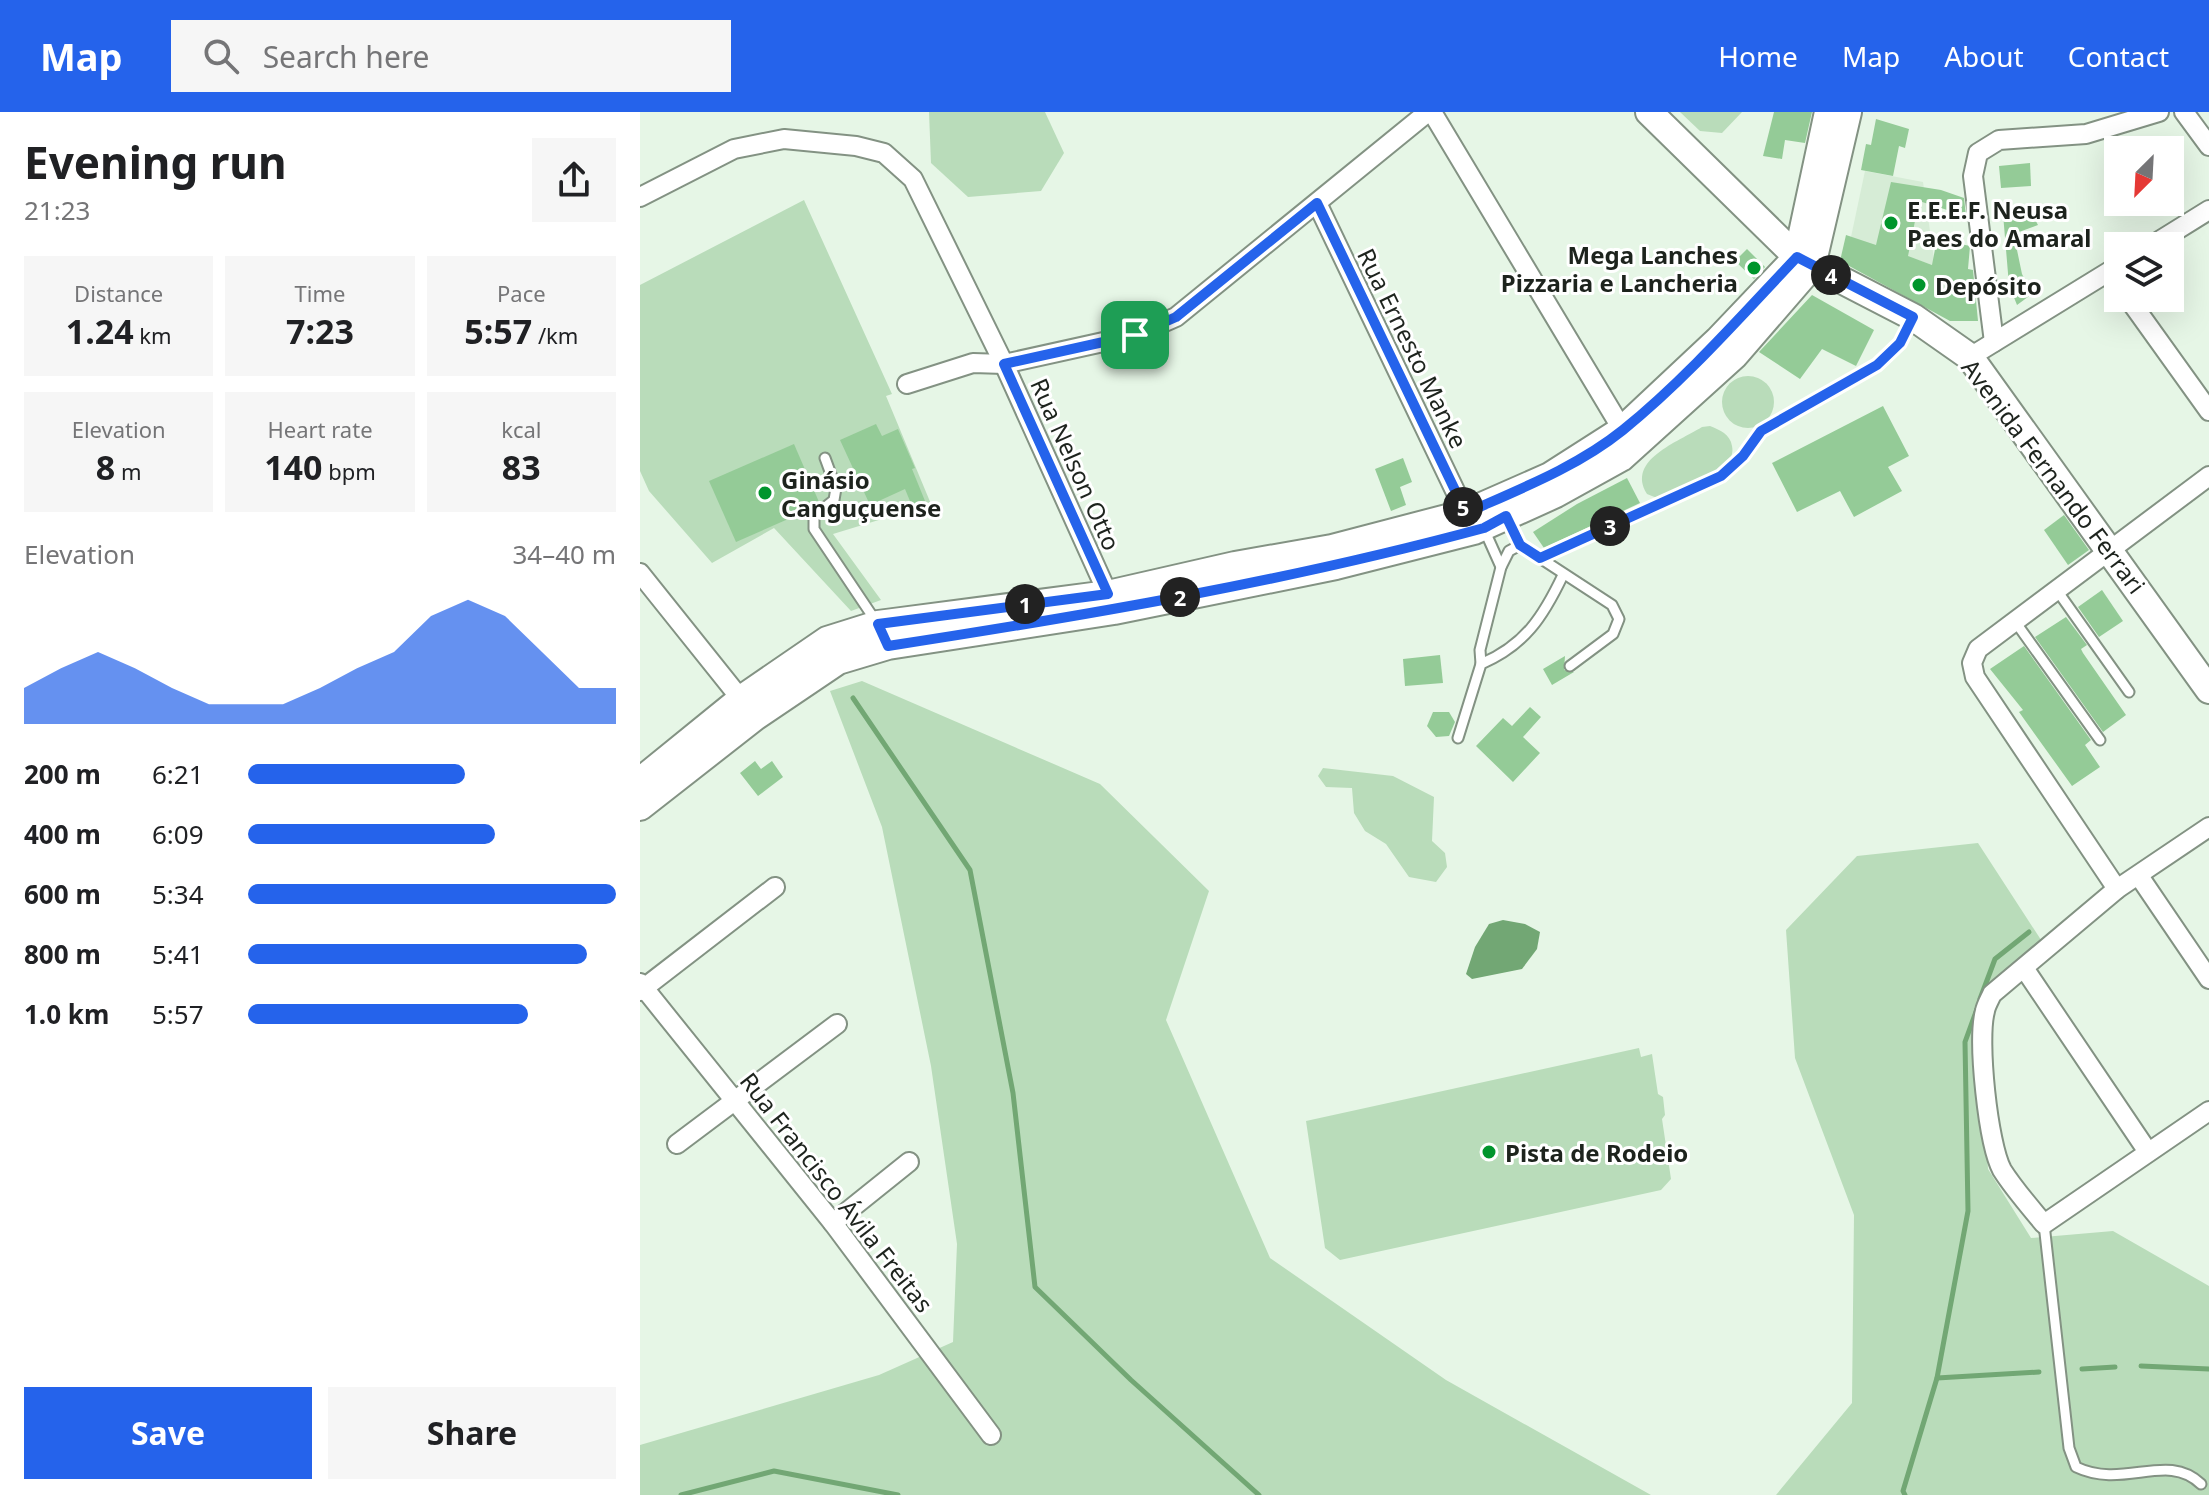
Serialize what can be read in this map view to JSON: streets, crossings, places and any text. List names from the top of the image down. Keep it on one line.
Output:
{"streets":{"street":["Rua Ernesto Manke","Rua Nelson Otto","Avenida Fernando Ferrari","Rua Francisco Ávila Freitas"]},"places":["E.E.E.F. Neusa Paes do Amaral","Mega Lanches Pizzaria e Lancheria","Depósito","Ginásio Canguçuense","Pista de Rodeio"],"north":"bottom left","page":{"header":"Map","search":"Search here","nav":["Home","Map","About","Contact"],"heading":["Evening run","21:23"],"stats":[["Distance","1.24 km"],["Time","7:23"],["Pace","5:57 /km"],["Elevation","8 m"],["Heart rate","140 bpm"],["kcal","83"]],"pins":["4","5","3","2","1"],"chart":["Elevation","34–40 m"],"list":[{"name":"200 m","note":"6:21"},{"name":"400 m","note":"6:09"},{"name":"600 m","note":"5:34"},{"name":"800 m","note":"5:41"},{"name":"1.0 km","note":"5:57"}],"buttons":["Save","Share"]}}
